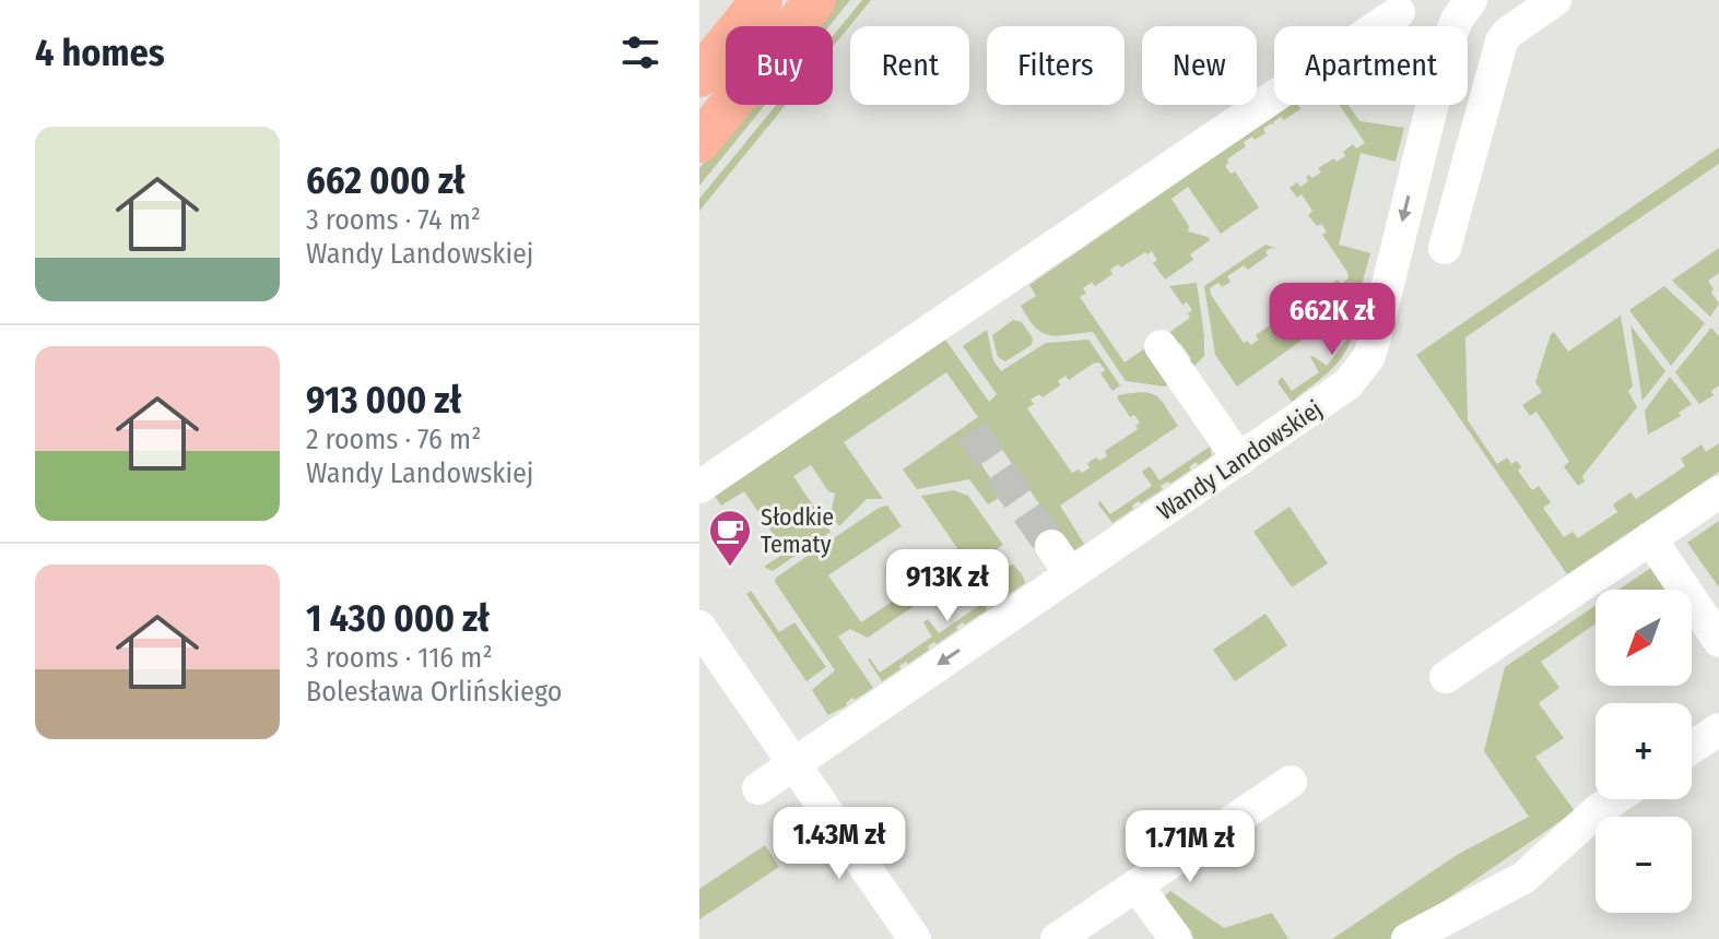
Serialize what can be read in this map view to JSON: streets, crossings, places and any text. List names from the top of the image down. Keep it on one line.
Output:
{"streets":{"street":["Wandy Landowskiej"]},"places":{"cafe":["Słodkie Tematy"]},"north":"bottom left","page":{"heading":"4 homes","chip":["Buy","Rent","Filters","New","Apartment"],"list":[{"name":"662 000 zł","note":"3 rooms · 74 m² · Wandy Landowskiej"},{"name":"913 000 zł","note":"2 rooms · 76 m² · Wandy Landowskiej"},{"name":"1 430 000 zł","note":"3 rooms · 116 m² · Bolesława Orlińskiego"}],"price":["662K zł","913K zł","1.43M zł","1.71M zł"],"map_buttons":["+","−"]}}
